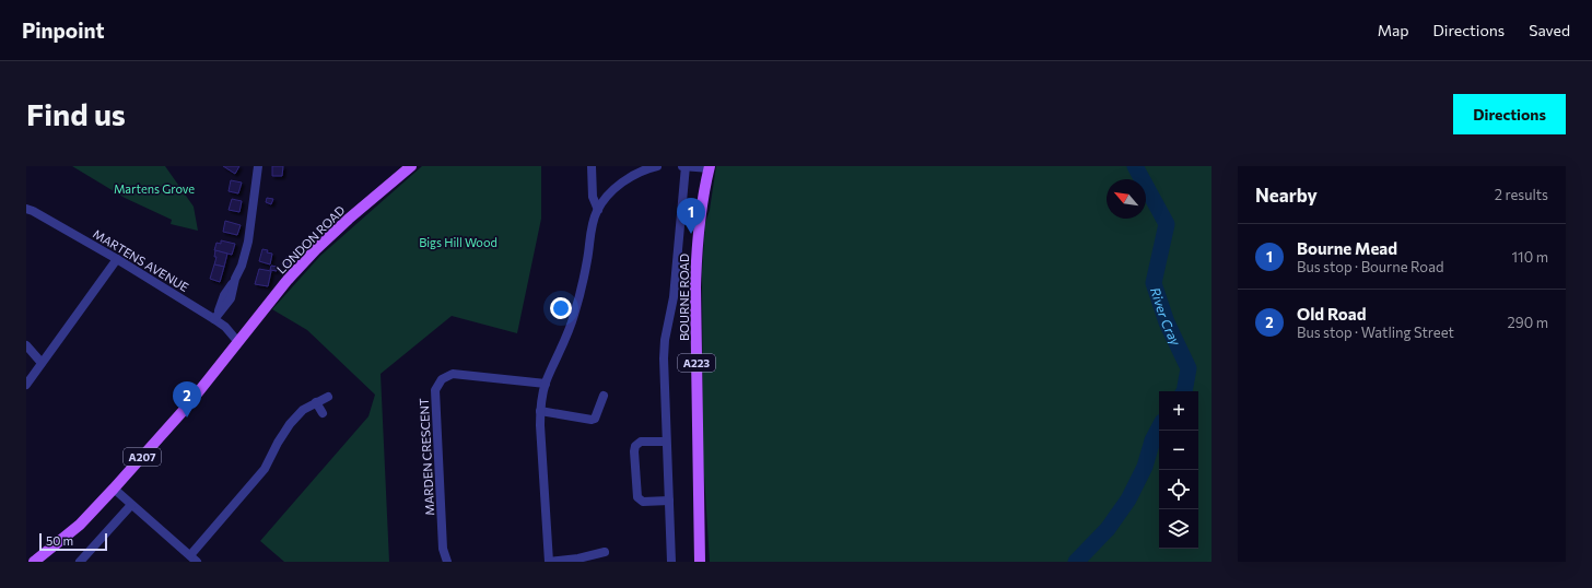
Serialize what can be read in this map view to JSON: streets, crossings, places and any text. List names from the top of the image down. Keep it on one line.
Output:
{"streets":{"main road":["LONDON ROAD","BOURNE ROAD","A223","A207"],"street":["MARTENS AVENUE","MARDEN CRESCENT"]},"crossings":[["LONDON ROAD","MARTENS AVENUE"],["LONDON ROAD","A207"],["MARTENS AVENUE","A207"]],"water":["River Cray"],"parks":["Martens Grove","Bigs Hill Wood"],"scale_bar":"50 m","north":"top left","page":{"header":"Pinpoint","nav":["Map","Directions","Saved"],"buttons":"Directions","title":"Find us","heading":["Nearby","2 results"],"pins":["1","2"],"list":[{"mark":"1","name":"Bourne Mead","note":"Bus stop · Bourne Road","value":"110 m"},{"mark":"2","name":"Old Road","note":"Bus stop · Watling Street","value":"290 m"}],"map_buttons":["+","−"],"scale":"50 m"}}
